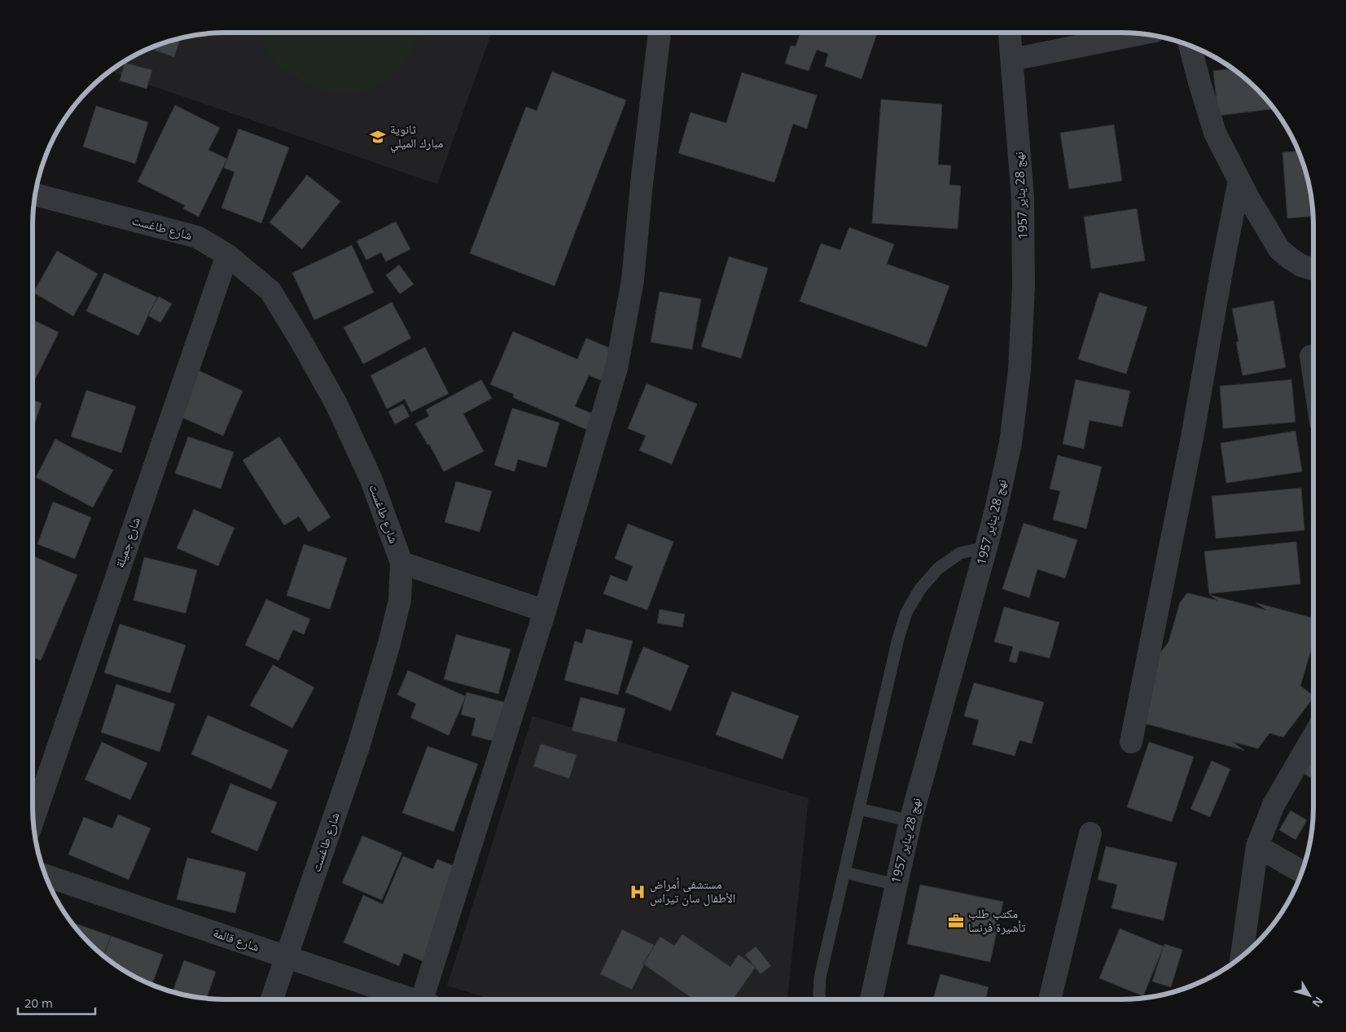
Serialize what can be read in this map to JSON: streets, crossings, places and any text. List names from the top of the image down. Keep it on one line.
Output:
{"streets":{"street":["نهج 28 يناير 1957","شارع طاغست","شارع جميلة","شارع قالمة"]},"crossings":[["شارع طاغست","شارع جميلة"],["شارع طاغست","شارع قالمة"]],"places":{"school or university":["ثانوية مبارك الميلي"],"hospital":["مستشفى أمراض الأطفال سان تيراس"],"office":["مكتب طلب تأشيرة فرنسا"]},"scale_bar":"20 m","north":"bottom right"}
